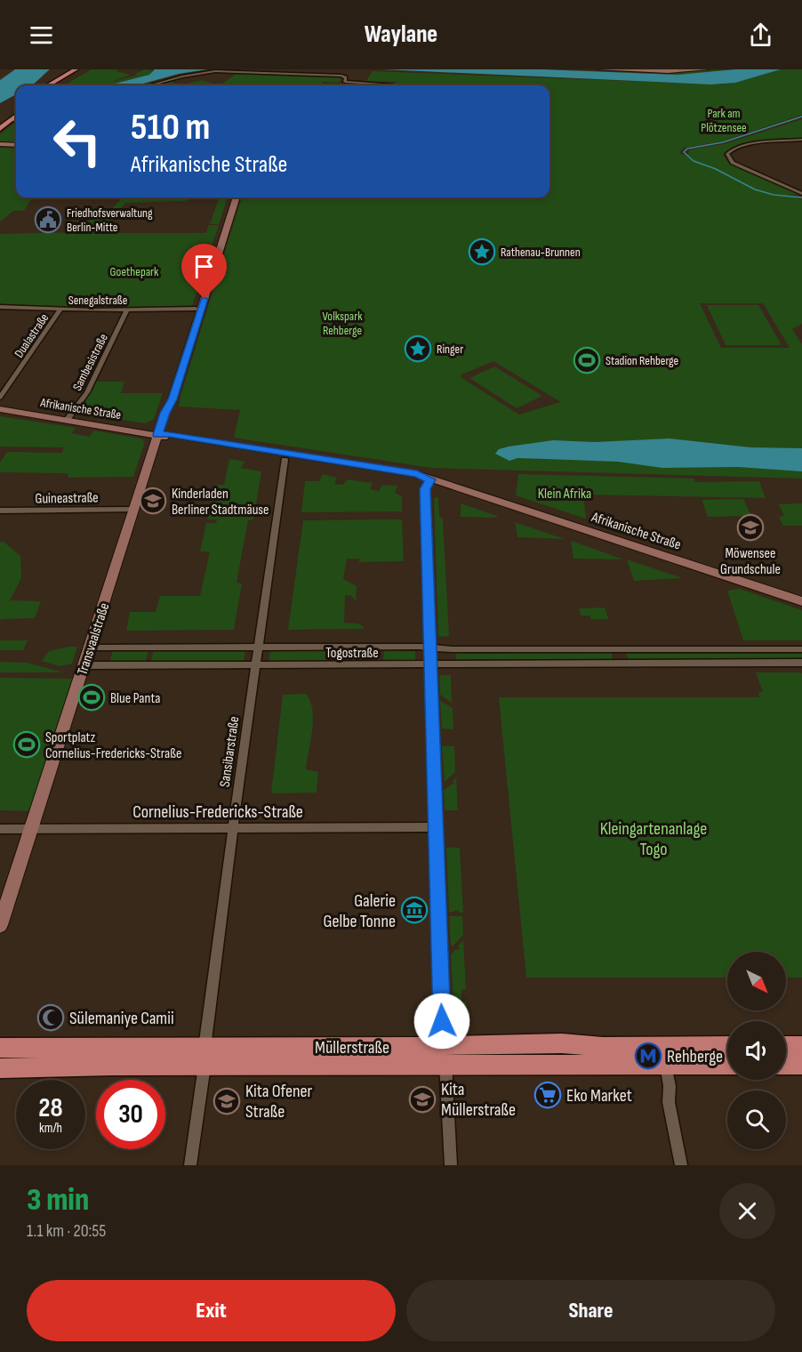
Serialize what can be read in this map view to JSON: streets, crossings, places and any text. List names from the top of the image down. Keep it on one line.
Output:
{"streets":{"main road":["Müllerstraße"],"street":["Senegalstraße","Dualastraße","Sambesistraße","Afrikanische Straße","Guineastraße","Transvaalstraße","Togostraße","Sansibarstraße","Cornelius-Fredericks-Straße"]},"crossings":[["Senegalstraße","Dualastraße"],["Senegalstraße","Sambesistraße"],["Senegalstraße","Transvaalstraße"],["Sambesistraße","Afrikanische Straße"],["Afrikanische Straße","Transvaalstraße"],["Afrikanische Straße","Sansibarstraße"],["Guineastraße","Transvaalstraße"],["Transvaalstraße","Togostraße"],["Transvaalstraße","Cornelius-Fredericks-Straße"],["Togostraße","Sansibarstraße"],["Sansibarstraße","Cornelius-Fredericks-Straße"],["Sansibarstraße","Müllerstraße"]],"parks":["Park am Plötzensee","Goethepark","Volkspark Rehberge","Klein Afrika","Kleingartenanlage Togo"],"places":{"public building":["Friedhofsverwaltung Berlin-Mitte"],"place":["Rathenau-Brunnen","Ringer"],"sports":["Stadion Rehberge","Blue Panta","Sportplatz Cornelius-Fredericks-Straße"],"school or university":["Kinderladen Berliner Stadtmäuse","Möwensee Grundschule","Kita Müllerstraße","Kita Ofener Straße"],"museum":["Galerie Gelbe Tonne"],"mosque":["Sülemaniye Camii"],"metro station":["Rehberge"],"supermarket":["Eko Market"]},"north":"bottom right","page":{"header":"Waylane","turn":["510 m","Afrikanische Straße"],"speed":"28 km/h","limit":"30","heading":["3 min","1.1 km · 20:55"],"buttons":["Exit","Share"]}}
